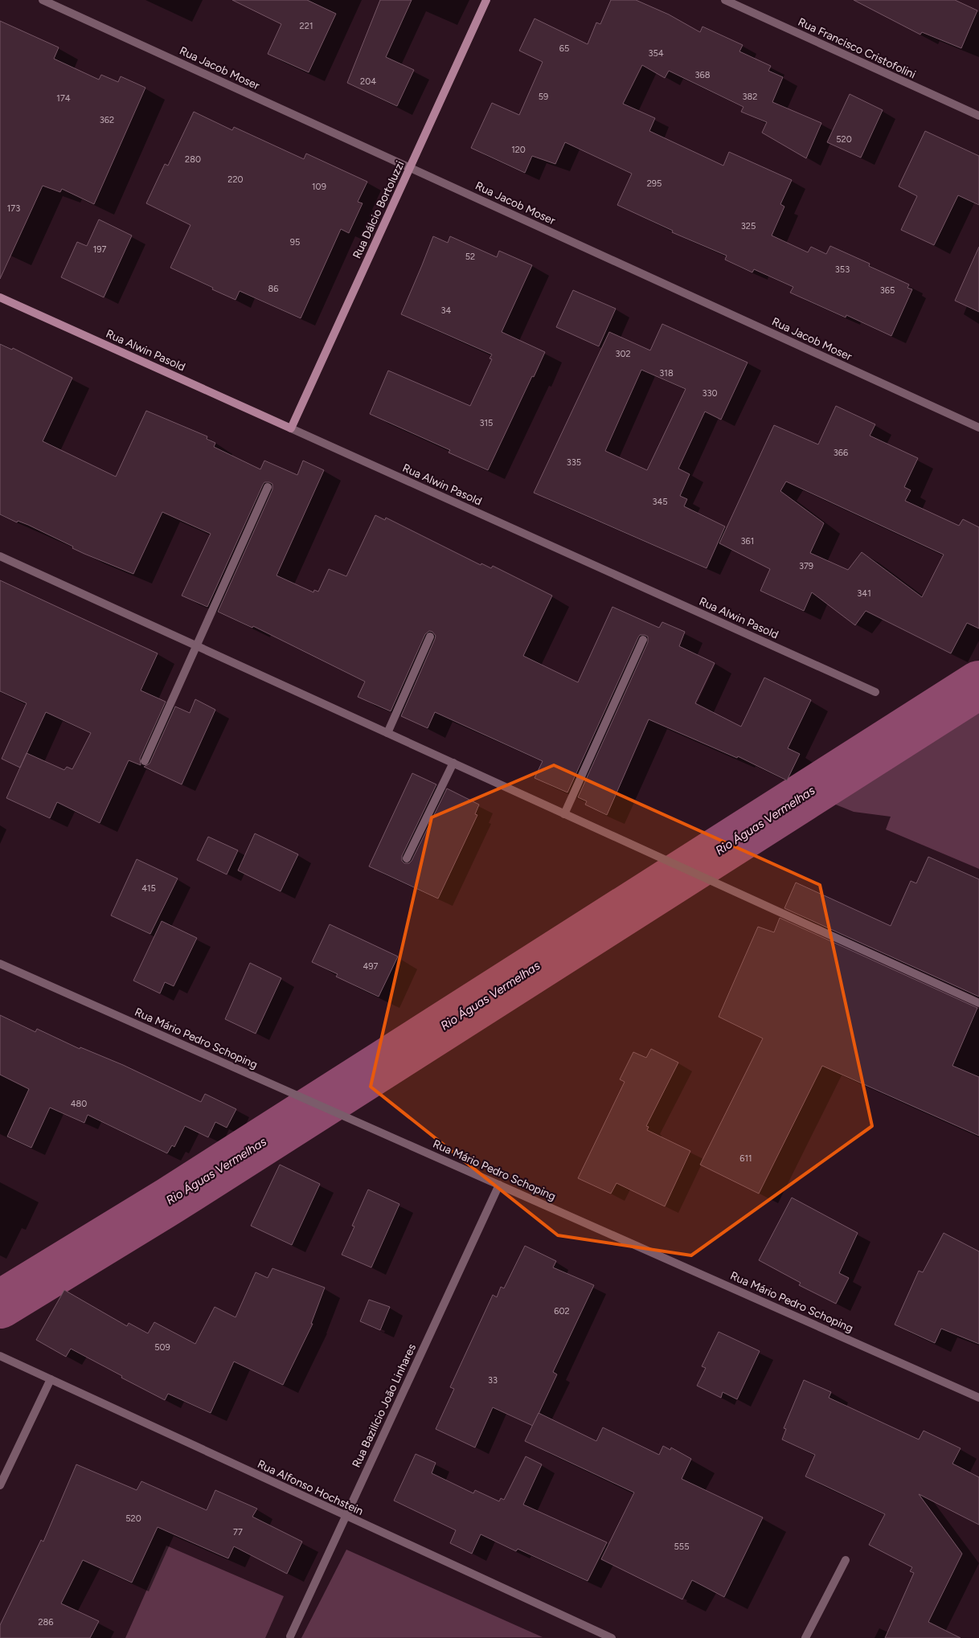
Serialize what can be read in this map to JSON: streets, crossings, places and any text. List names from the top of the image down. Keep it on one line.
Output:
{"streets":{"street":["Rua Francisco Cristofolini","Rua Jacob Moser","Rua Dálcio Bortoluzzi","Rua Alwin Pasold","Rua Mário Pedro Schoping","Rua Bazilício João Linhares","Rua Alfonso Hochstein"]},"crossings":[["Rua Jacob Moser","Rua Dálcio Bortoluzzi"],["Rua Dálcio Bortoluzzi","Rua Alwin Pasold"],["Rua Mário Pedro Schoping","Rua Bazilício João Linhares"],["Rua Bazilício João Linhares","Rua Alfonso Hochstein"]],"water":["Rio Águas Vermelhas"],"house_numbers":["221","65","354","368","204","59","382","174","362","520","120","280","220","295","109","173","325","95","197","52","353","86","365","34","302","318","330","315","366","335","345","361","379","341","415","497","480","611","602","509","33","520","77","555","286"]}
